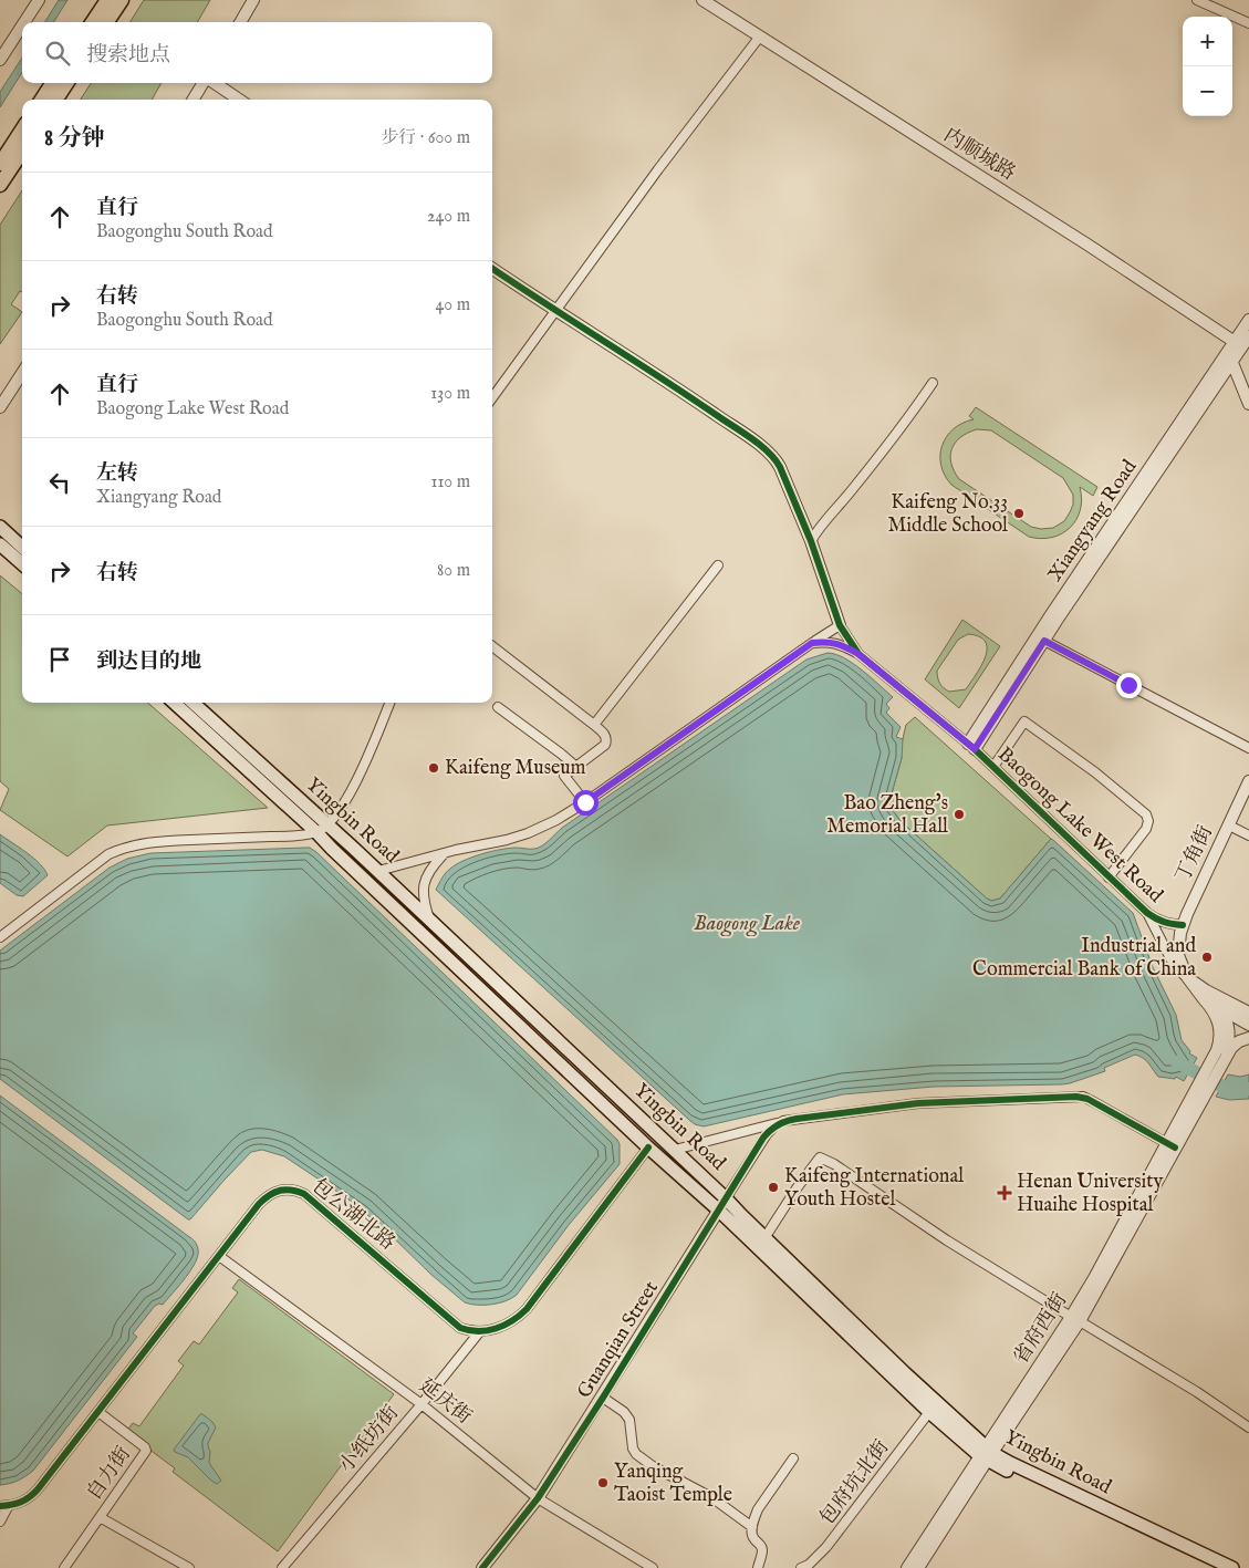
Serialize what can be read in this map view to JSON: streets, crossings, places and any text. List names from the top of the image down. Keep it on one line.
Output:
{"streets":{"main road":["Yingbin Road"],"street":["内顺城路","Xiangyang Road","Baogong Lake West Road","丁角街","包公湖北路","省府西街","Guanqian Street","延庆街","小纸坊街","自力街","包府坑北街"]},"crossings":[["内顺城路","Xiangyang Road"],["Xiangyang Road","Baogong Lake West Road"],["Yingbin Road","省府西街"],["Yingbin Road","Guanqian Street"],["Yingbin Road","包府坑北街"],["Baogong Lake West Road","丁角街"],["包公湖北路","延庆街"],["包公湖北路","小纸坊街"],["包公湖北路","自力街"],["Guanqian Street","延庆街"],["延庆街","小纸坊街"]],"water":["Baogong Lake"],"places":{"other":["Kaifeng No.33 Middle School","Kaifeng Museum","Bao Zheng's Memorial Hall","Industrial and Commercial Bank of China","Kaifeng International Youth Hostel","Yanqing Taoist Temple"],"health":["Henan University Huaihe Hospital"]},"page":{"map_buttons":["+","−"],"search":"搜索地点","heading":["8 分钟","步行 · 600 m"],"list":[["直行","Baogonghu South Road","240 m"],["右转","Baogonghu South Road","40 m"],["直行","Baogong Lake West Road","130 m"],["左转","Xiangyang Road","110 m"],["右转","80 m"],"到达目的地"]}}
